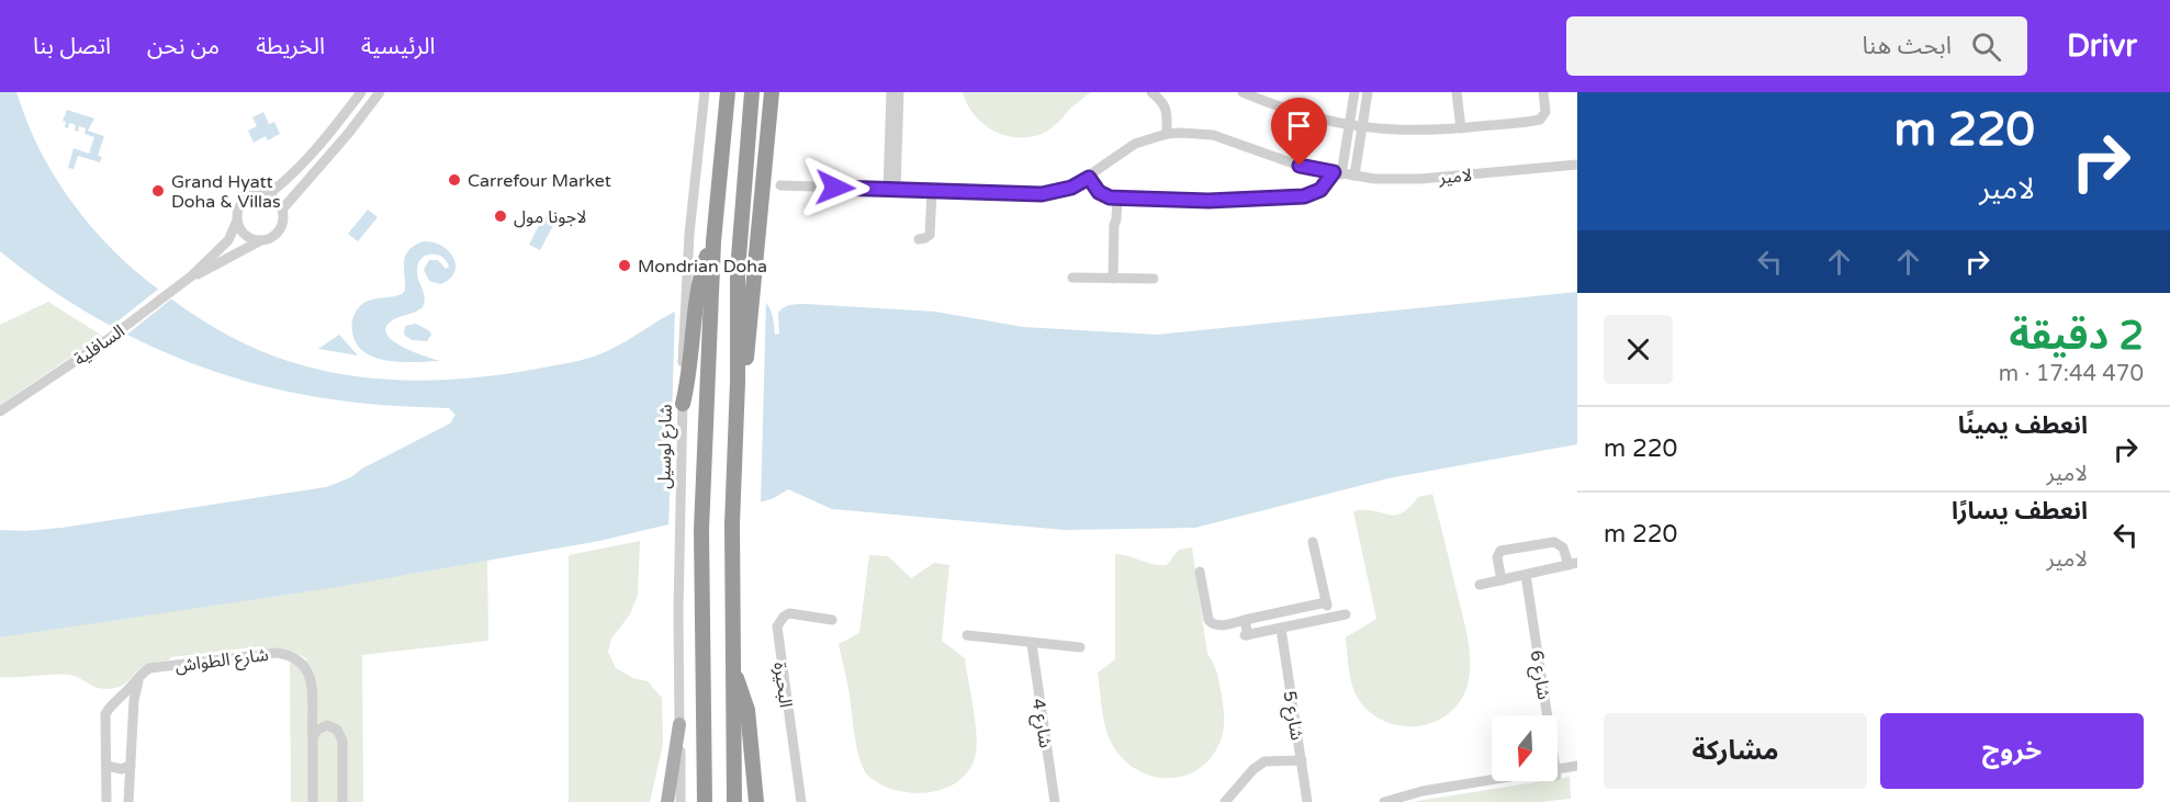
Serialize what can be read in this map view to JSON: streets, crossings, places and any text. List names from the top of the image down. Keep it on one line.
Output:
{"streets":{"street":["لامير","السافلية","شارع لوسيل","شارع الطواش","شارع 6","البحيرة","شارع 5","شارع 4"]},"places":["Carrefour Market","Grand Hyatt Doha & Villas","لاجونا مول","Mondrian Doha"],"north":"bottom","page":{"header":"Drivr","search":"ابحث هنا","nav":["الرئيسية","الخريطة","من نحن","اتصل بنا"],"turn":["220 m","لامير"],"heading":["2 دقيقة","470 m · 17:44"],"list":[{"name":"انعطف يمينًا","note":"لامير","value":"220 m"},{"name":"انعطف يسارًا","note":"لامير","value":"220 m"}],"buttons":["خروج","مشاركة"]}}
